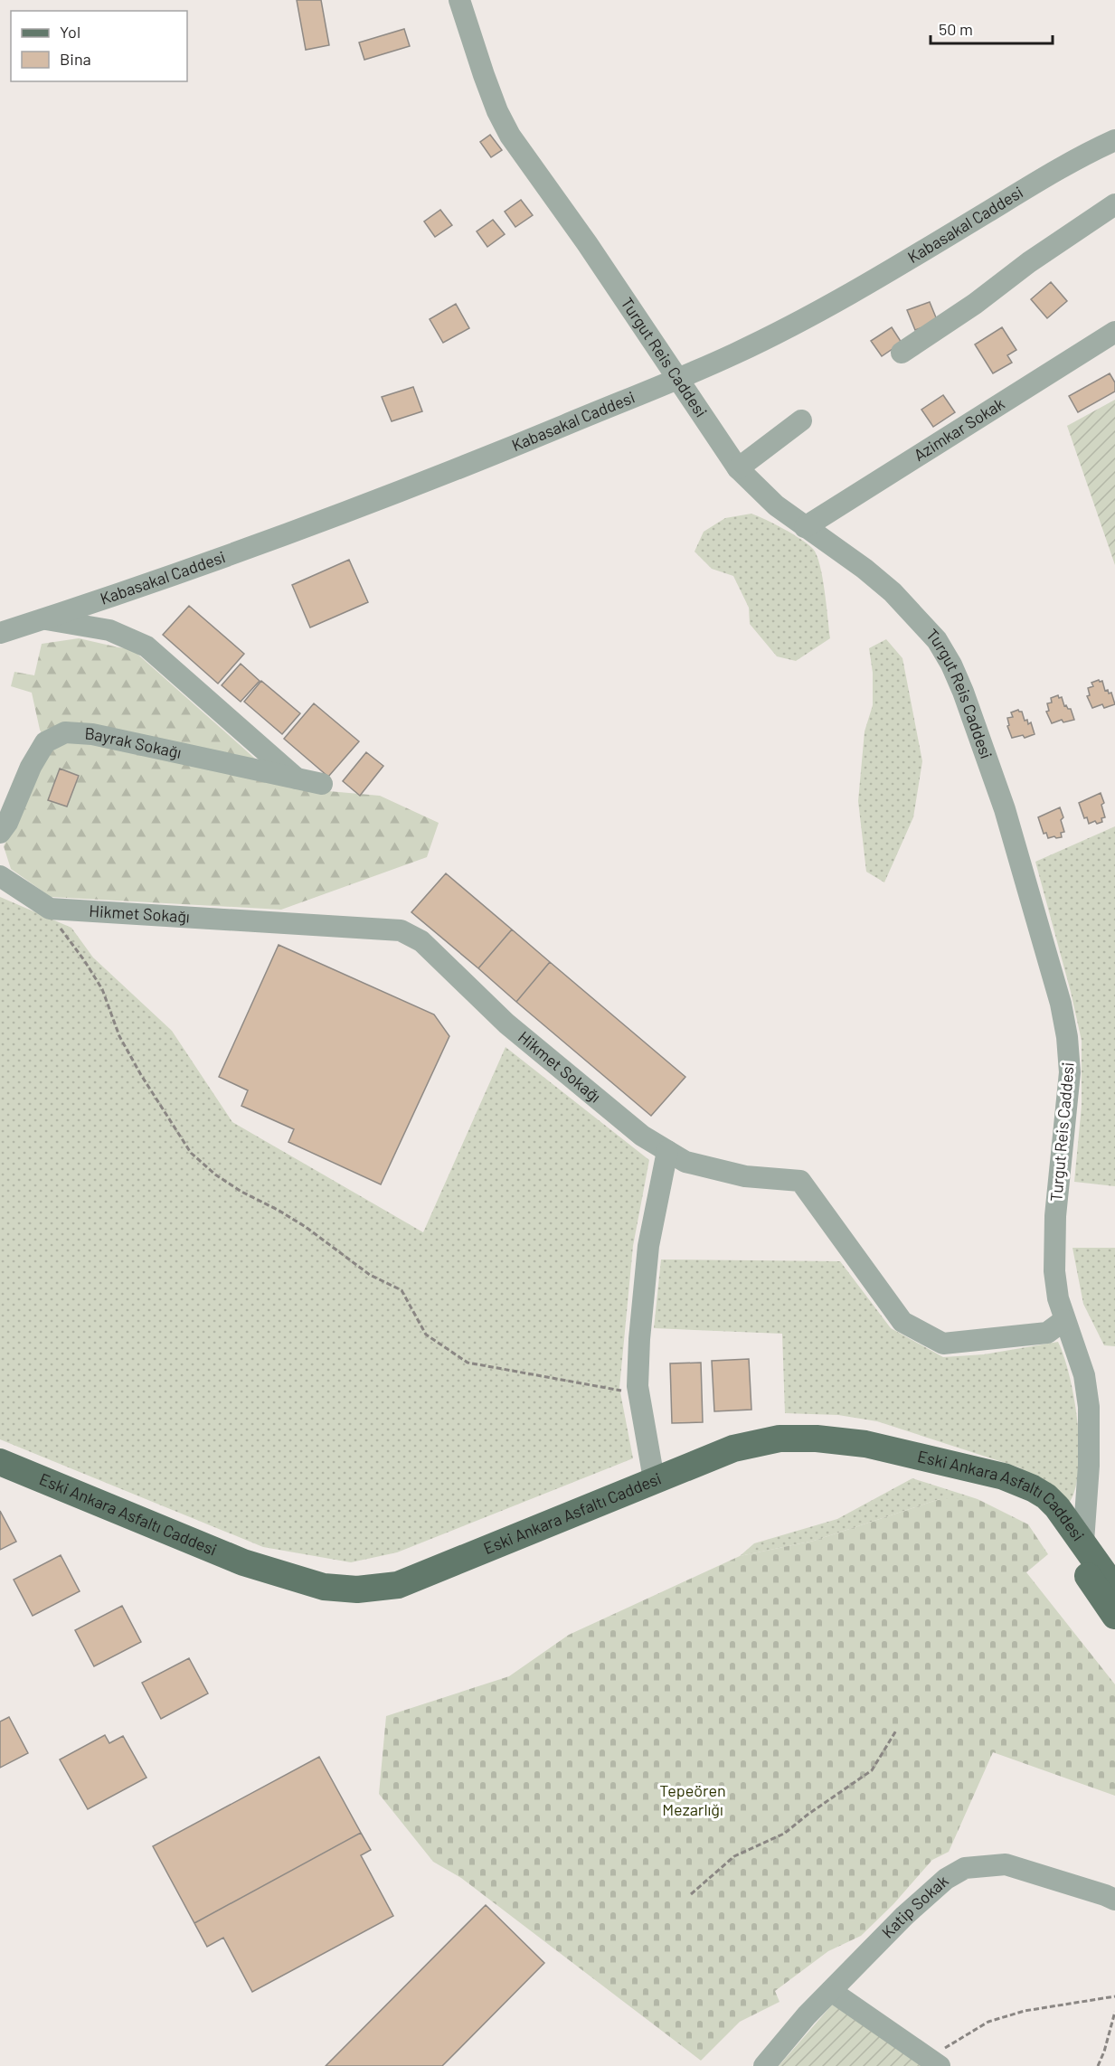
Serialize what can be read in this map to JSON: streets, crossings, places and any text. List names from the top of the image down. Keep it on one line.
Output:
{"streets":{"main road":["Eski Ankara Asfaltı Caddesi"],"street":["Kabasakal Caddesi","Turgut Reis Caddesi","Azimkar Sokak","Bayrak Sokağı","Hikmet Sokağı","Katip Sokak"]},"crossings":[["Kabasakal Caddesi","Turgut Reis Caddesi"],["Turgut Reis Caddesi","Azimkar Sokak"],["Turgut Reis Caddesi","Hikmet Sokağı"],["Turgut Reis Caddesi","Eski Ankara Asfaltı Caddesi"]],"parks":["Tepeören Mezarlığı"],"legend":["Yol","Bina"],"scale_bar":"50 m"}
